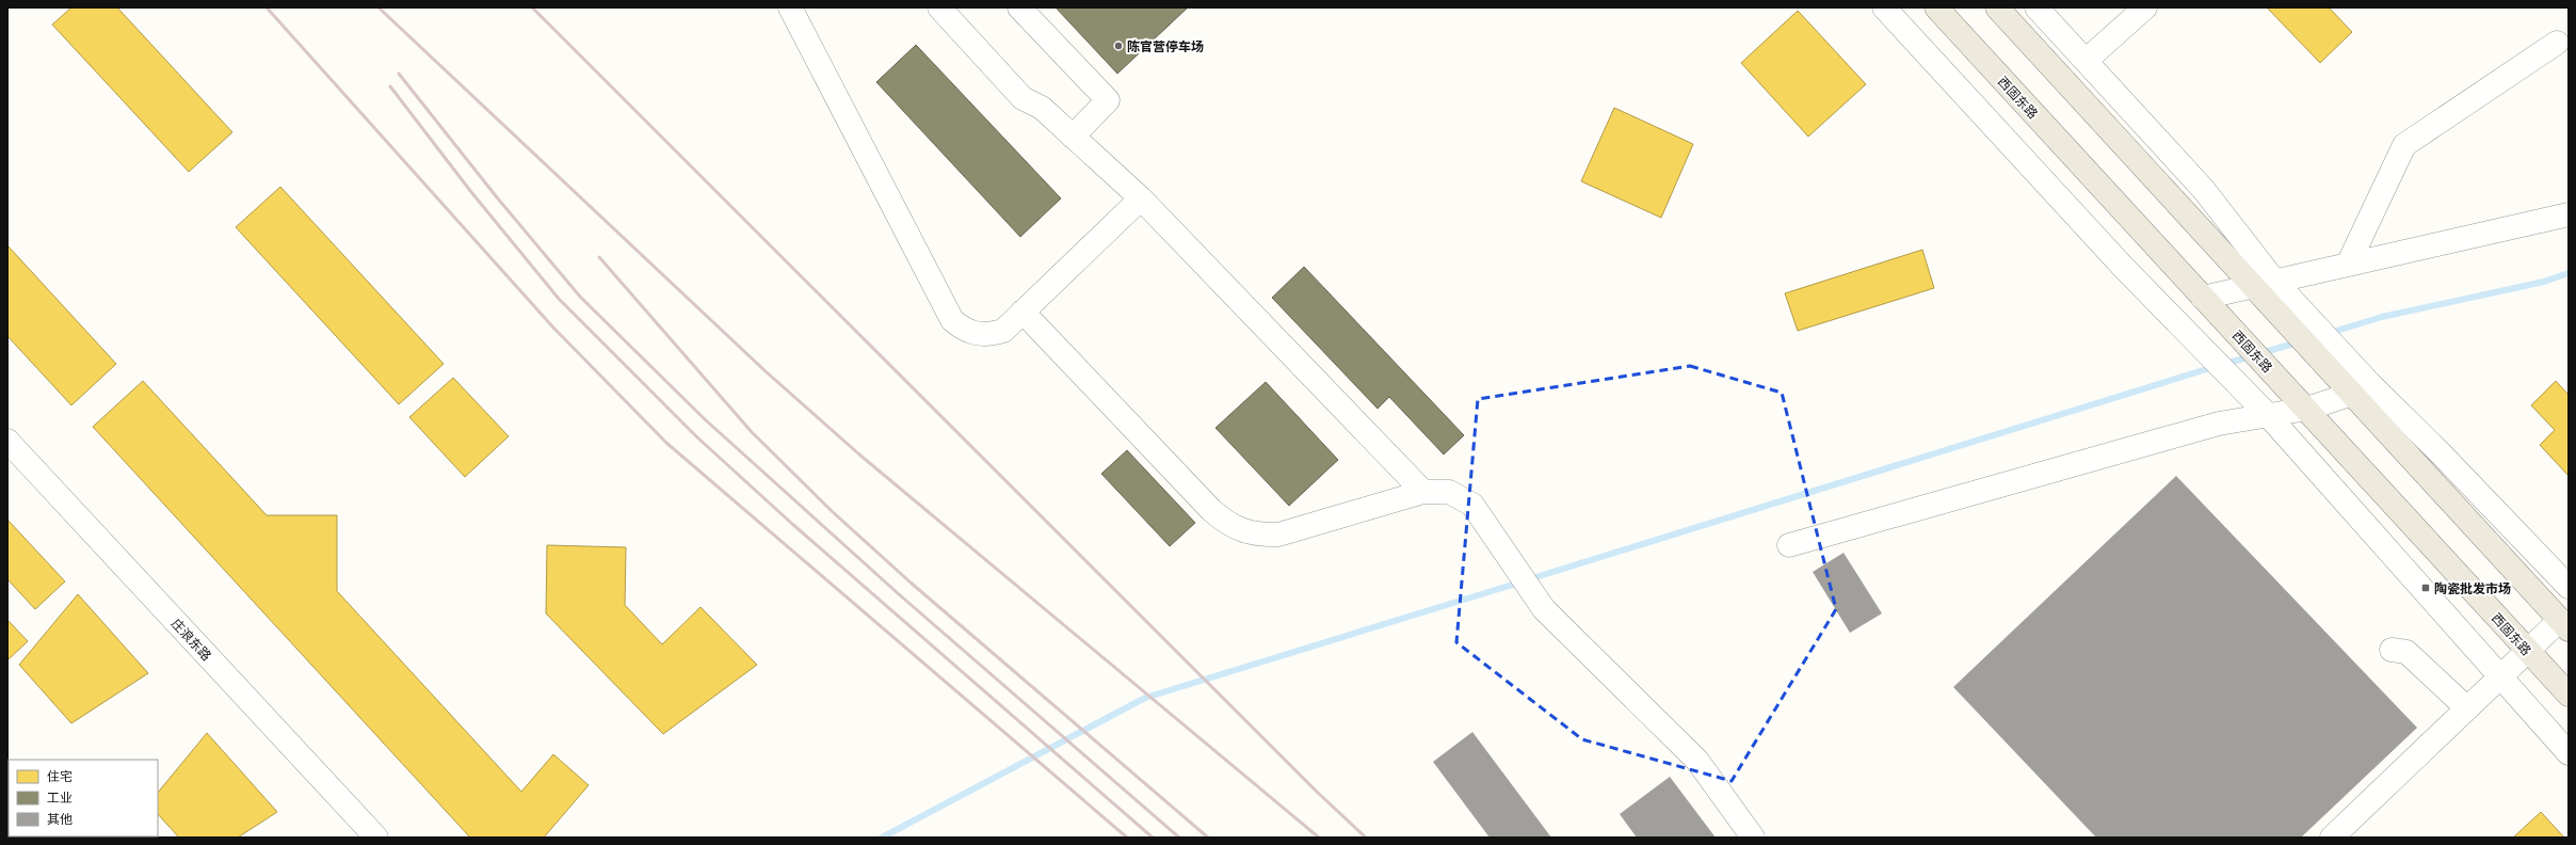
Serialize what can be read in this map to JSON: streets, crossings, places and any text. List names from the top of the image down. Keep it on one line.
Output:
{"streets":{"main road":["西固东路"],"street":["庄浪东路"]},"places":{"other":["陈官营停车场"],"transit":["陶瓷批发市场"]},"legend":["住宅","工业","其他"]}
